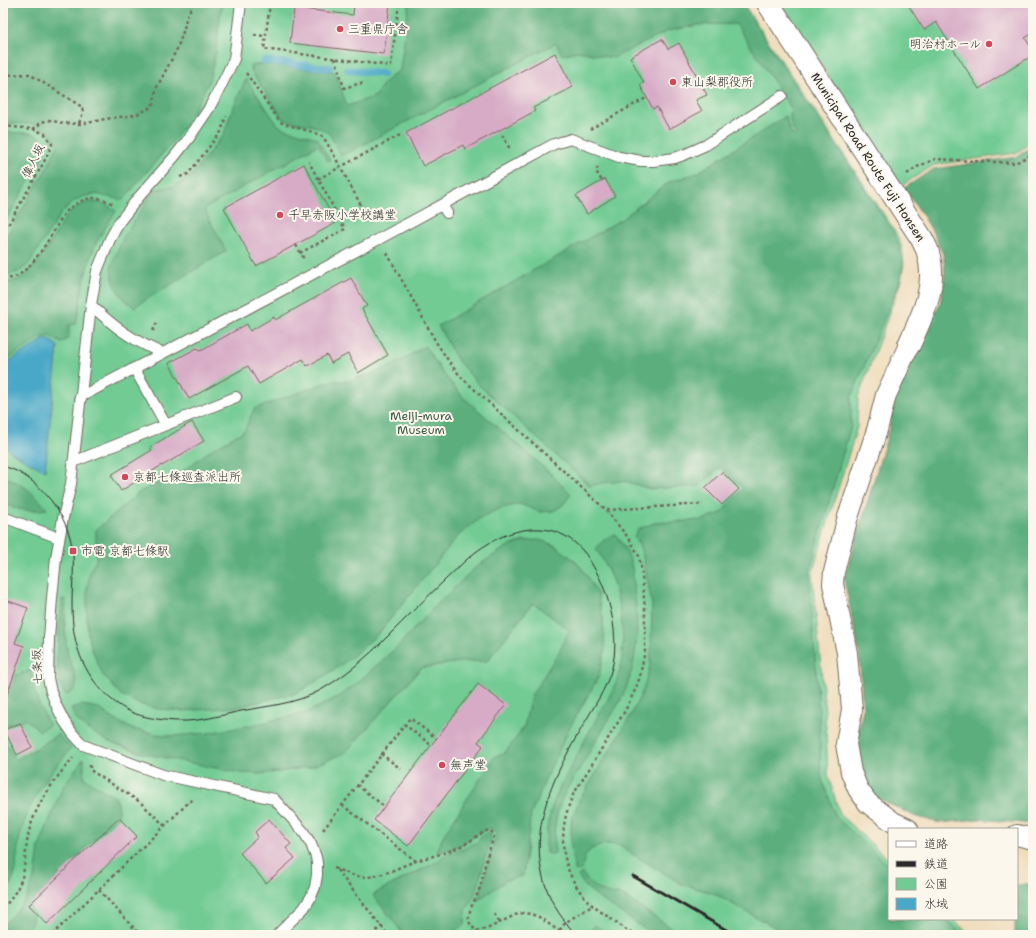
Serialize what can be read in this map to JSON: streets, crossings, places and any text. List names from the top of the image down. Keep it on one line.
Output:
{"streets":{"street":["Municipal Road Route Fuji Honsen"],"lane":["七条坂"],"path":["偉人坂"]},"parks":["Meiji-mura Museum"],"places":{"other":["三重県庁舎","明治村ホール","東山梨郡役所","千早赤阪小学校講堂","京都七條巡査派出所","無声堂"],"transit":["市電 京都七條駅"]},"legend":["道路","鉄道","公園","水域"]}
